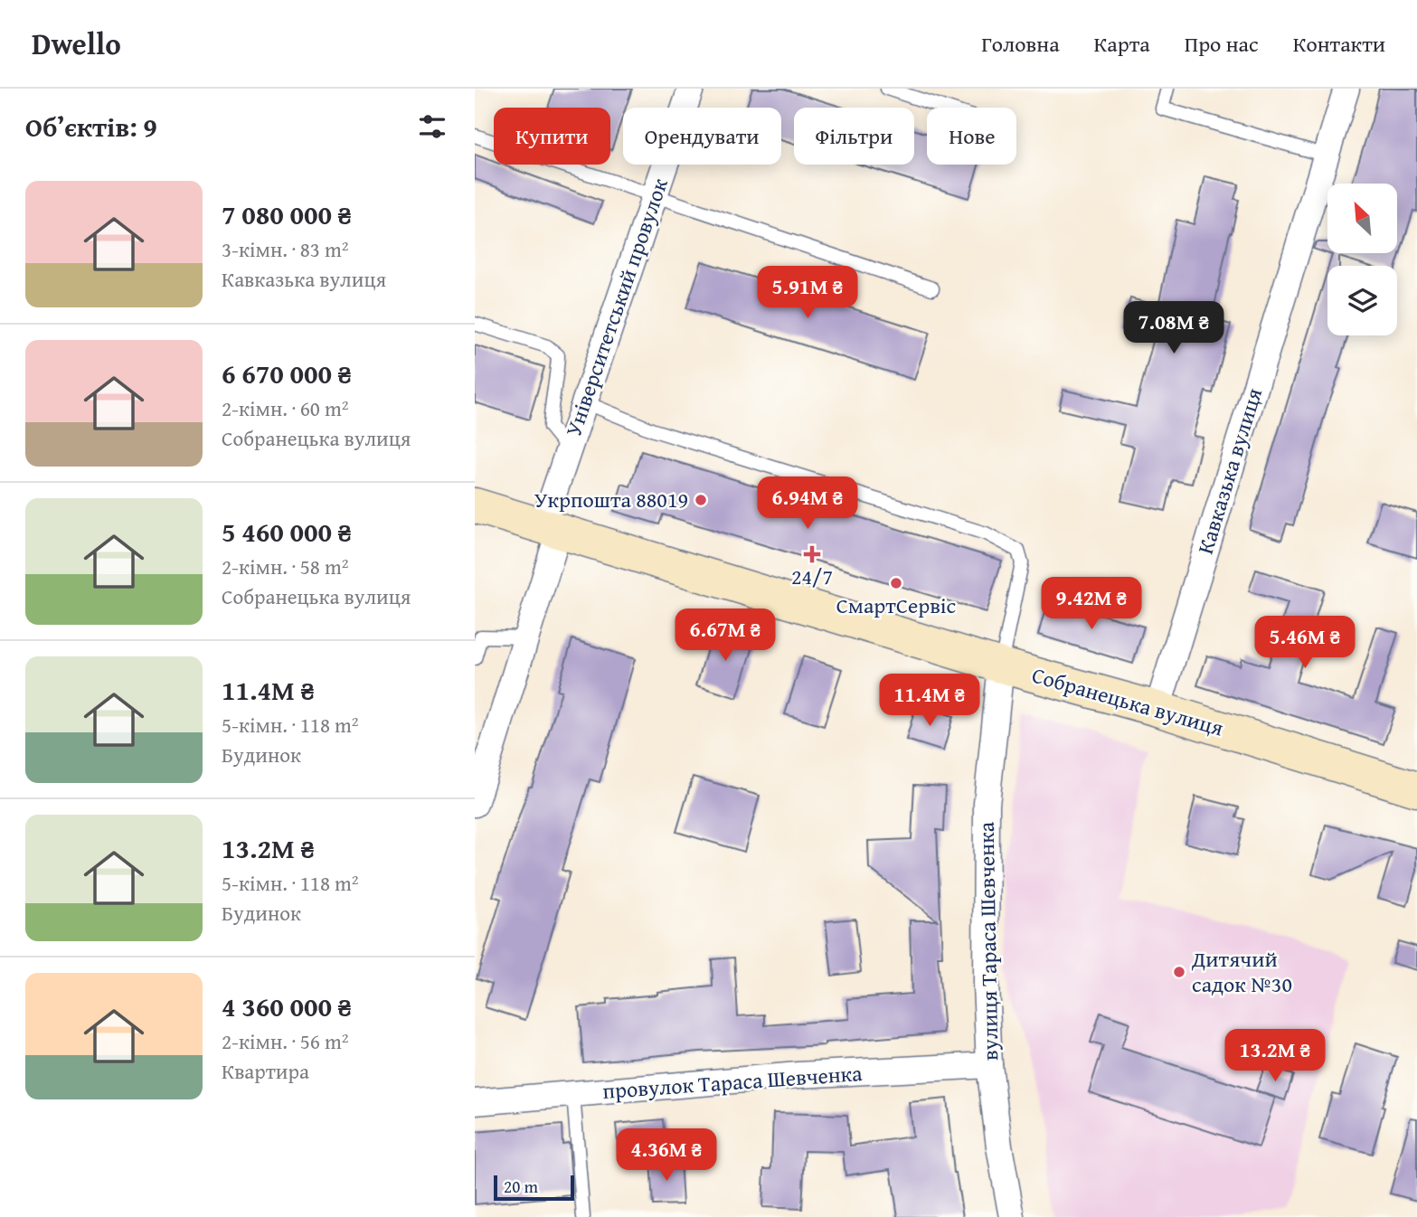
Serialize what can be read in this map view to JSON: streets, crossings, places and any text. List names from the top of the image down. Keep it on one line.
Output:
{"streets":{"main road":["Собранецька вулиця"],"street":["Університетський провулок","Кавказька вулиця","вулиця Тараса Шевченка","провулок Тараса Шевченка"]},"crossings":[["Університетський провулок","Собранецька вулиця"],["Кавказька вулиця","Собранецька вулиця"],["Собранецька вулиця","вулиця Тараса Шевченка"],["вулиця Тараса Шевченка","провулок Тараса Шевченка"]],"places":{"other":["Укрпошта 88019","СмартСервіс","Дитячий садок №30"],"health":["24/7"]},"scale_bar":"20 m","north":"top left","page":{"header":"Dwello","nav":["Головна","Карта","Про нас","Контакти"],"heading":"Об’єктів: 9","chip":["Купити","Орендувати","Фільтри","Нове"],"list":[{"name":"7 080 000 ₴","note":"3-кімн. · 83 m² · Кавказька вулиця"},{"name":"6 670 000 ₴","note":"2-кімн. · 60 m² · Собранецька вулиця"},{"name":"5 460 000 ₴","note":"2-кімн. · 58 m² · Собранецька вулиця"},{"name":"11.4M ₴","note":"5-кімн. · 118 m² · Будинок"},{"name":"13.2M ₴","note":"5-кімн. · 118 m² · Будинок"},{"name":"4 360 000 ₴","note":"2-кімн. · 56 m² · Квартира"}],"price":["5.91M ₴","7.08M ₴","6.94M ₴","9.42M ₴","6.67M ₴","5.46M ₴","11.4M ₴","13.2M ₴","4.36M ₴"],"scale":"20 m"}}
